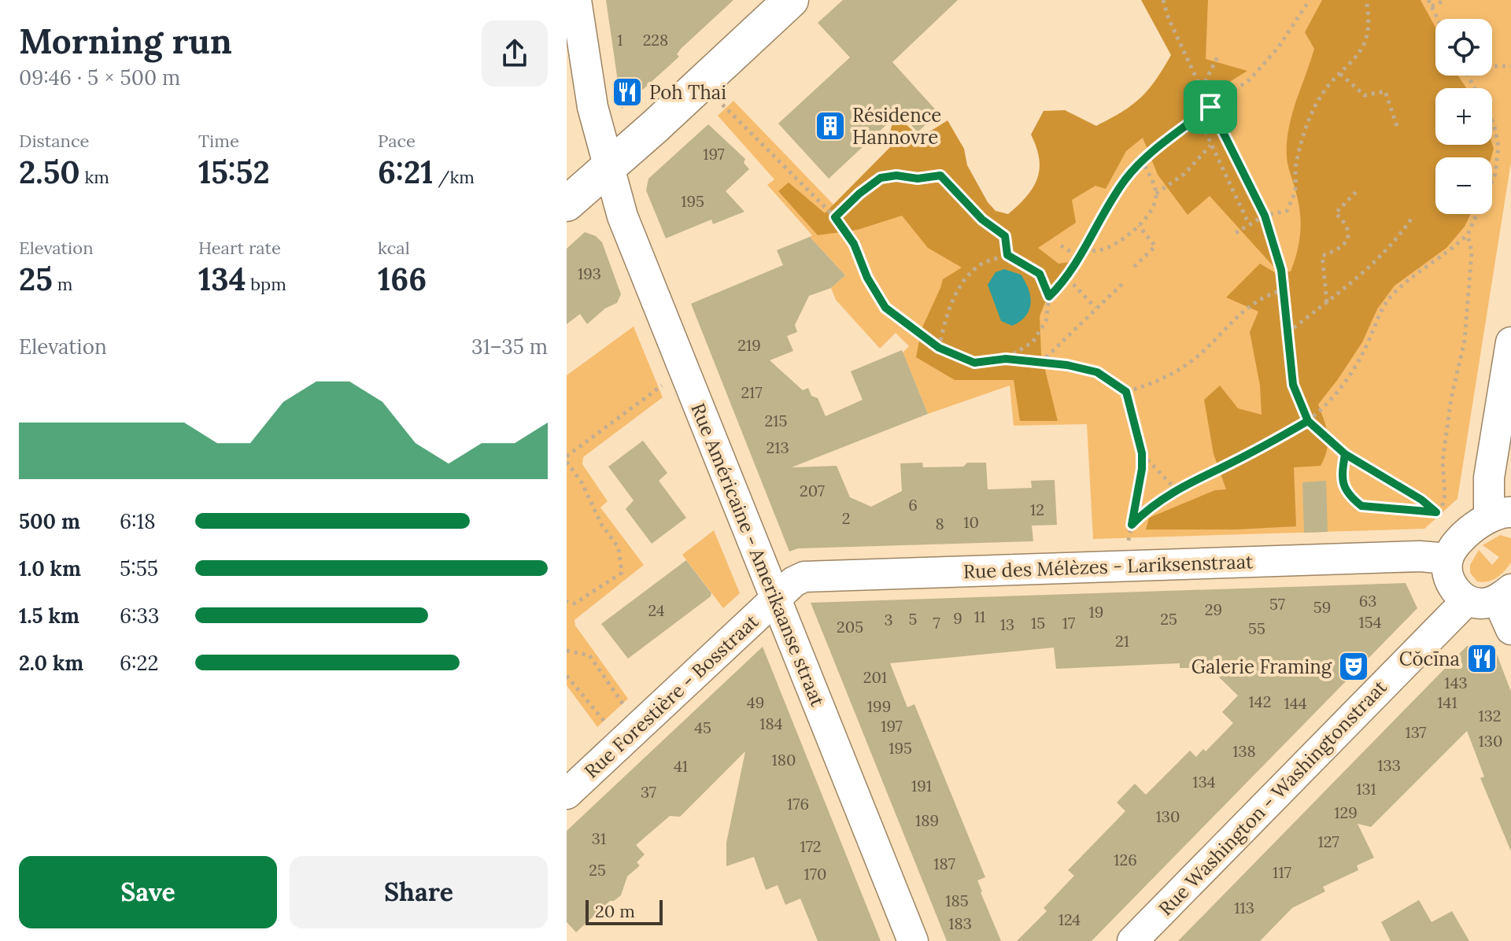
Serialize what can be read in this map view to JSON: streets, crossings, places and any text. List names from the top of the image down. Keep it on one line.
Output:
{"streets":{"street":["Rue Américaine - Amerikaanse straat","Rue des Mélèzes - Lariksenstraat","Rue Forestière - Bosstraat","Rue Washington - Washingtonstraat"]},"crossings":[["Rue Américaine - Amerikaanse straat","Rue des Mélèzes - Lariksenstraat"],["Rue Américaine - Amerikaanse straat","Rue Forestière - Bosstraat"],["Rue des Mélèzes - Lariksenstraat","Rue Forestière - Bosstraat"]],"places":{"restaurant":["Poh Thai","Cŏcīna"],"building":["Résidence Hannovre"],"theatre":["Galerie Framing"]},"house_numbers":["1","228","197","195","193","219","217","215","213","207","6","12","2","10","8","63","57","59","29","24","19","11","9","5","25","3","154","7","15","17","13","205","55","21","201","143","142","49","141","144","199","132","184","197","45","137","130","195","138","180","133","41","134","191","131","37","176","129","130","189","31","127","172","126","187","25","117","170","185","113","124","183"],"scale_bar":"20 m","page":{"heading":["Morning run","09:46 · 5 × 500 m"],"map_buttons":["+","−"],"stats":[["Distance","2.50 km"],["Time","15:52"],["Pace","6:21 /km"],["Elevation","25 m"],["Heart rate","134 bpm"],["kcal","166"]],"chart":["Elevation","31–35 m"],"list":[{"name":"500 m","note":"6:18"},{"name":"1.0 km","note":"5:55"},{"name":"1.5 km","note":"6:33"},{"name":"2.0 km","note":"6:22"}],"buttons":["Save","Share"],"scale":"20 m"}}
